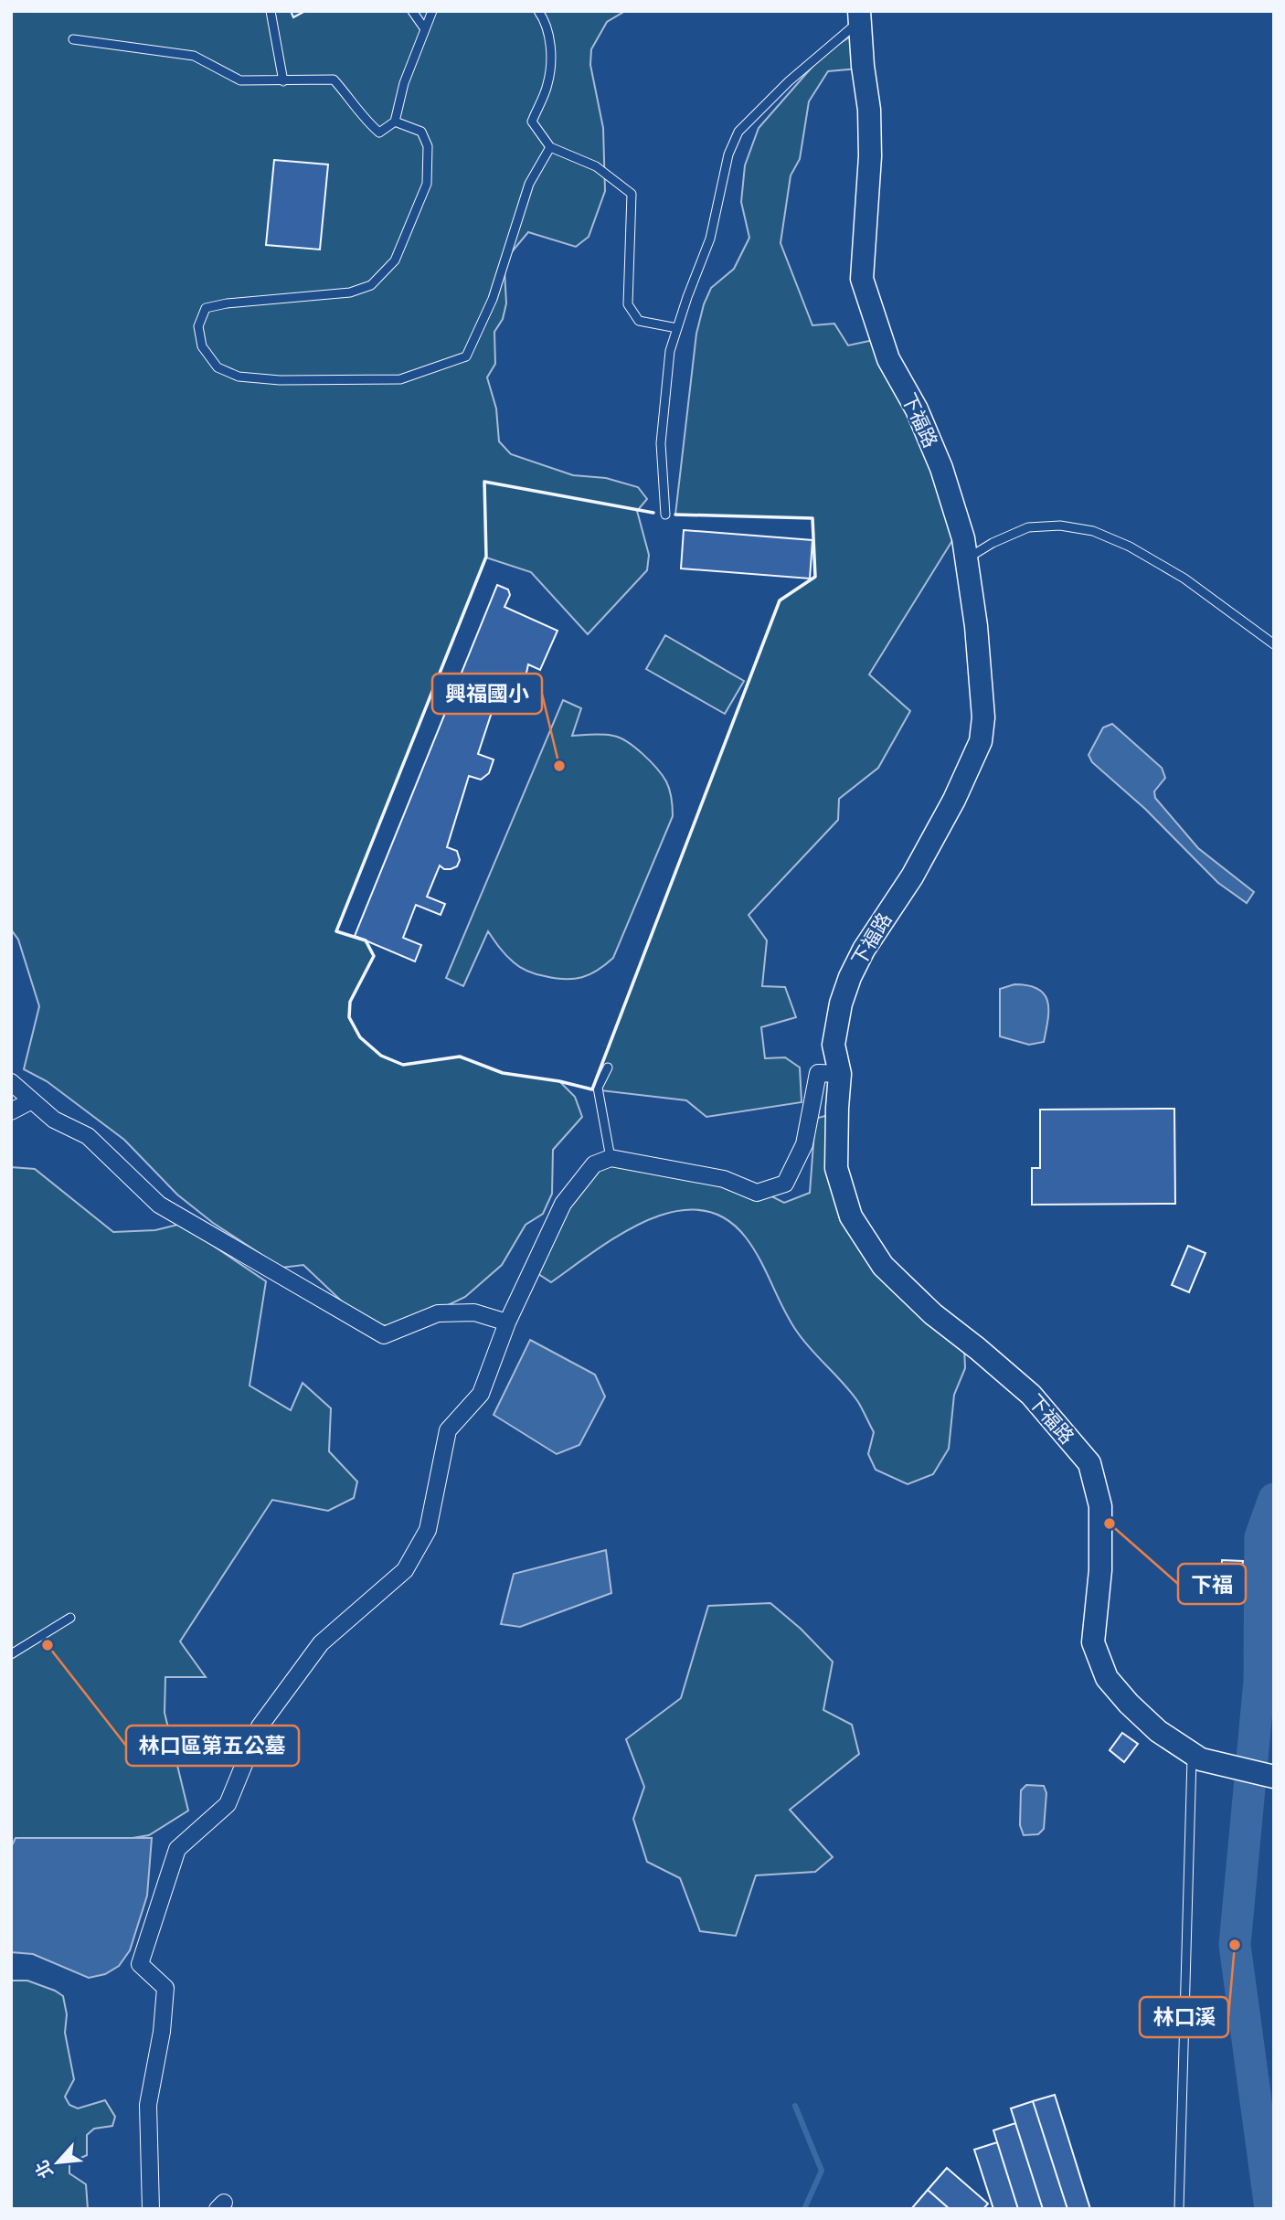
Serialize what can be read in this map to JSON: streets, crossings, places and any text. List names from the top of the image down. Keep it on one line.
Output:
{"streets":{"main road":["下福路"]},"places":["興福國小","下福","林口區第五公墓","林口溪"],"north":"bottom left"}
